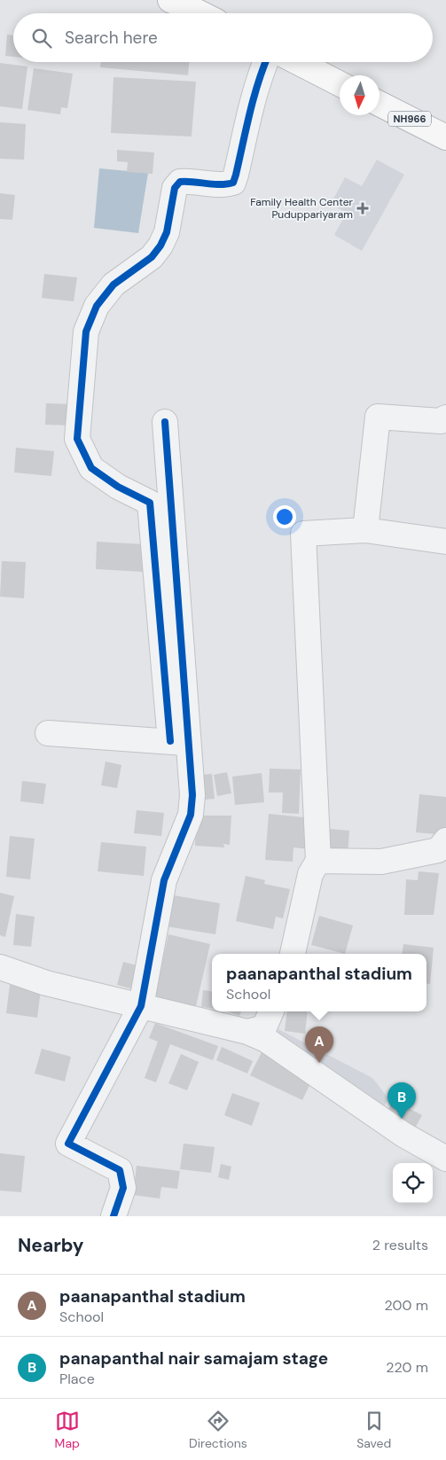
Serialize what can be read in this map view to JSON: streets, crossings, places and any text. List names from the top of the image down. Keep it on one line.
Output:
{"streets":{"highway":["NH966"]},"places":{"health":["Family Health Center Puduppariyaram"]},"north":"bottom","page":{"search":"Search here","popup":["paanapanthal stadium","School"],"pins":["A","B"],"heading":["Nearby","2 results"],"list":[{"mark":"A","name":"paanapanthal stadium","note":"School","value":"200 m"},{"mark":"B","name":"panapanthal nair samajam stage","note":"Place","value":"220 m"}],"nav":["Map","Directions","Saved"]}}
